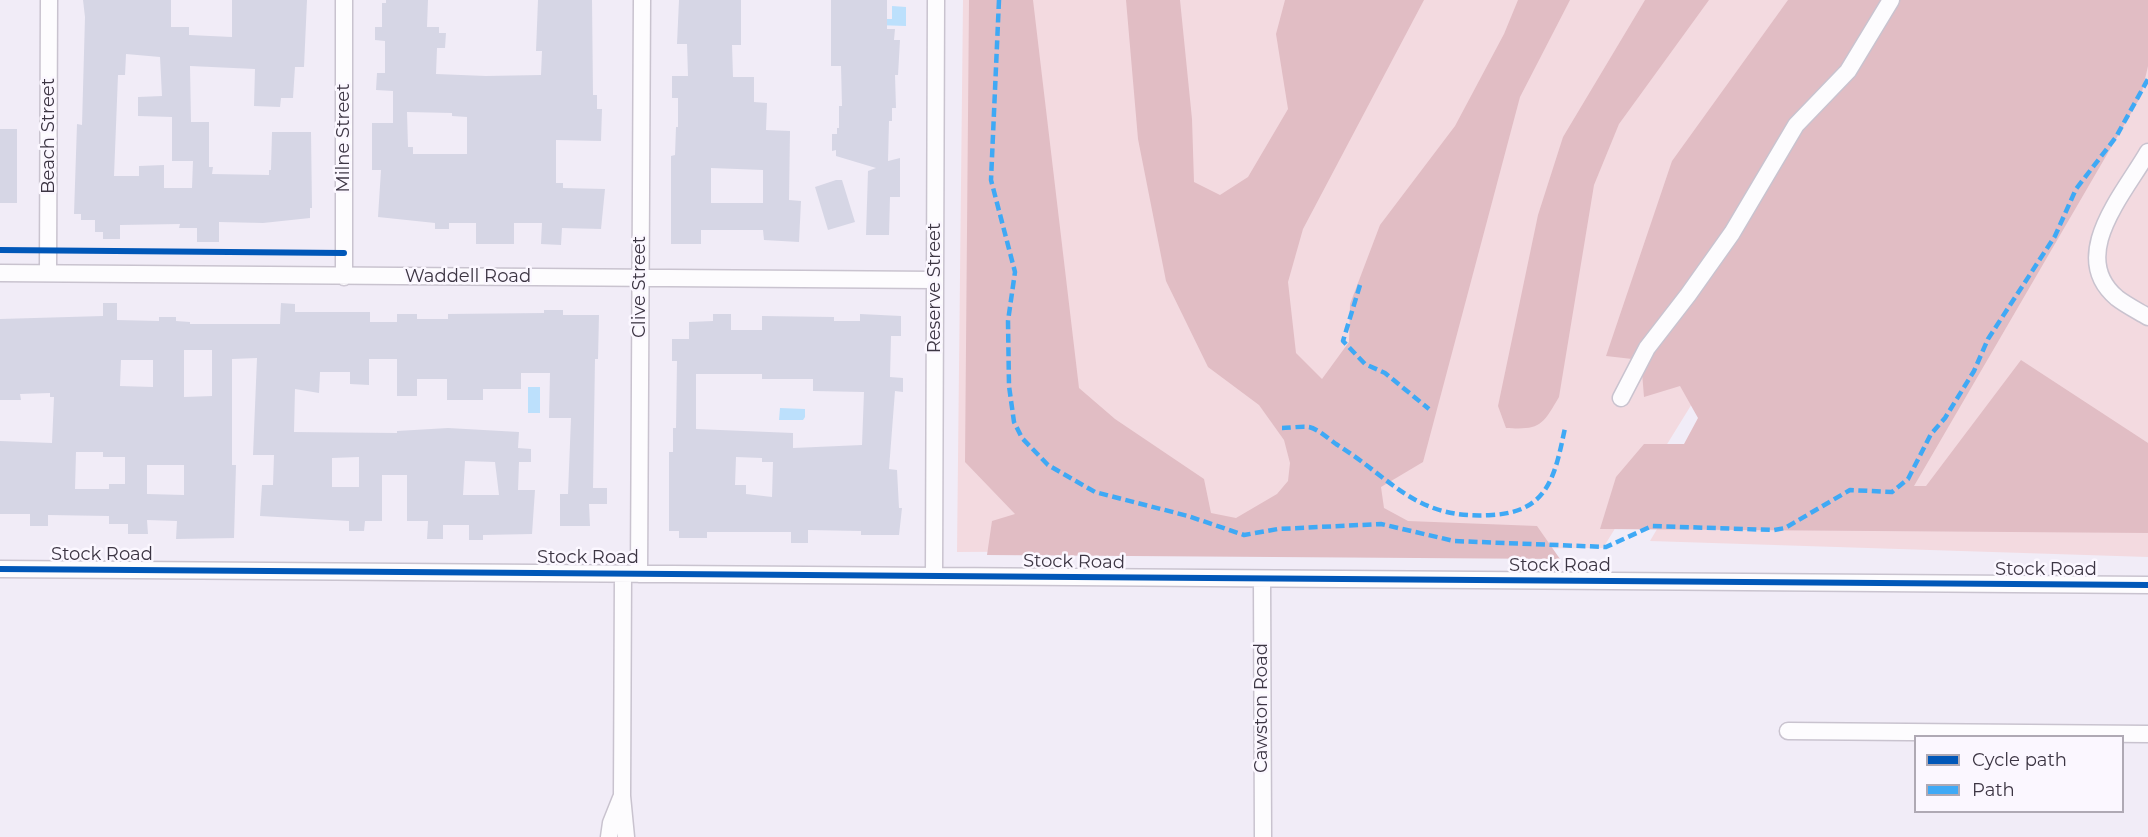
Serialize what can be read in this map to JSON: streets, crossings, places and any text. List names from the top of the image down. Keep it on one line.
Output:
{"streets":{"street":["Beach Street","Milne Street","Waddell Road","Clive Street","Reserve Street","Stock Road","Cawston Road"]},"crossings":[["Beach Street","Waddell Road"],["Milne Street","Waddell Road"],["Waddell Road","Clive Street"],["Waddell Road","Reserve Street"],["Clive Street","Stock Road"],["Reserve Street","Stock Road"],["Stock Road","Cawston Road"]],"legend":["Cycle path","Path"]}
